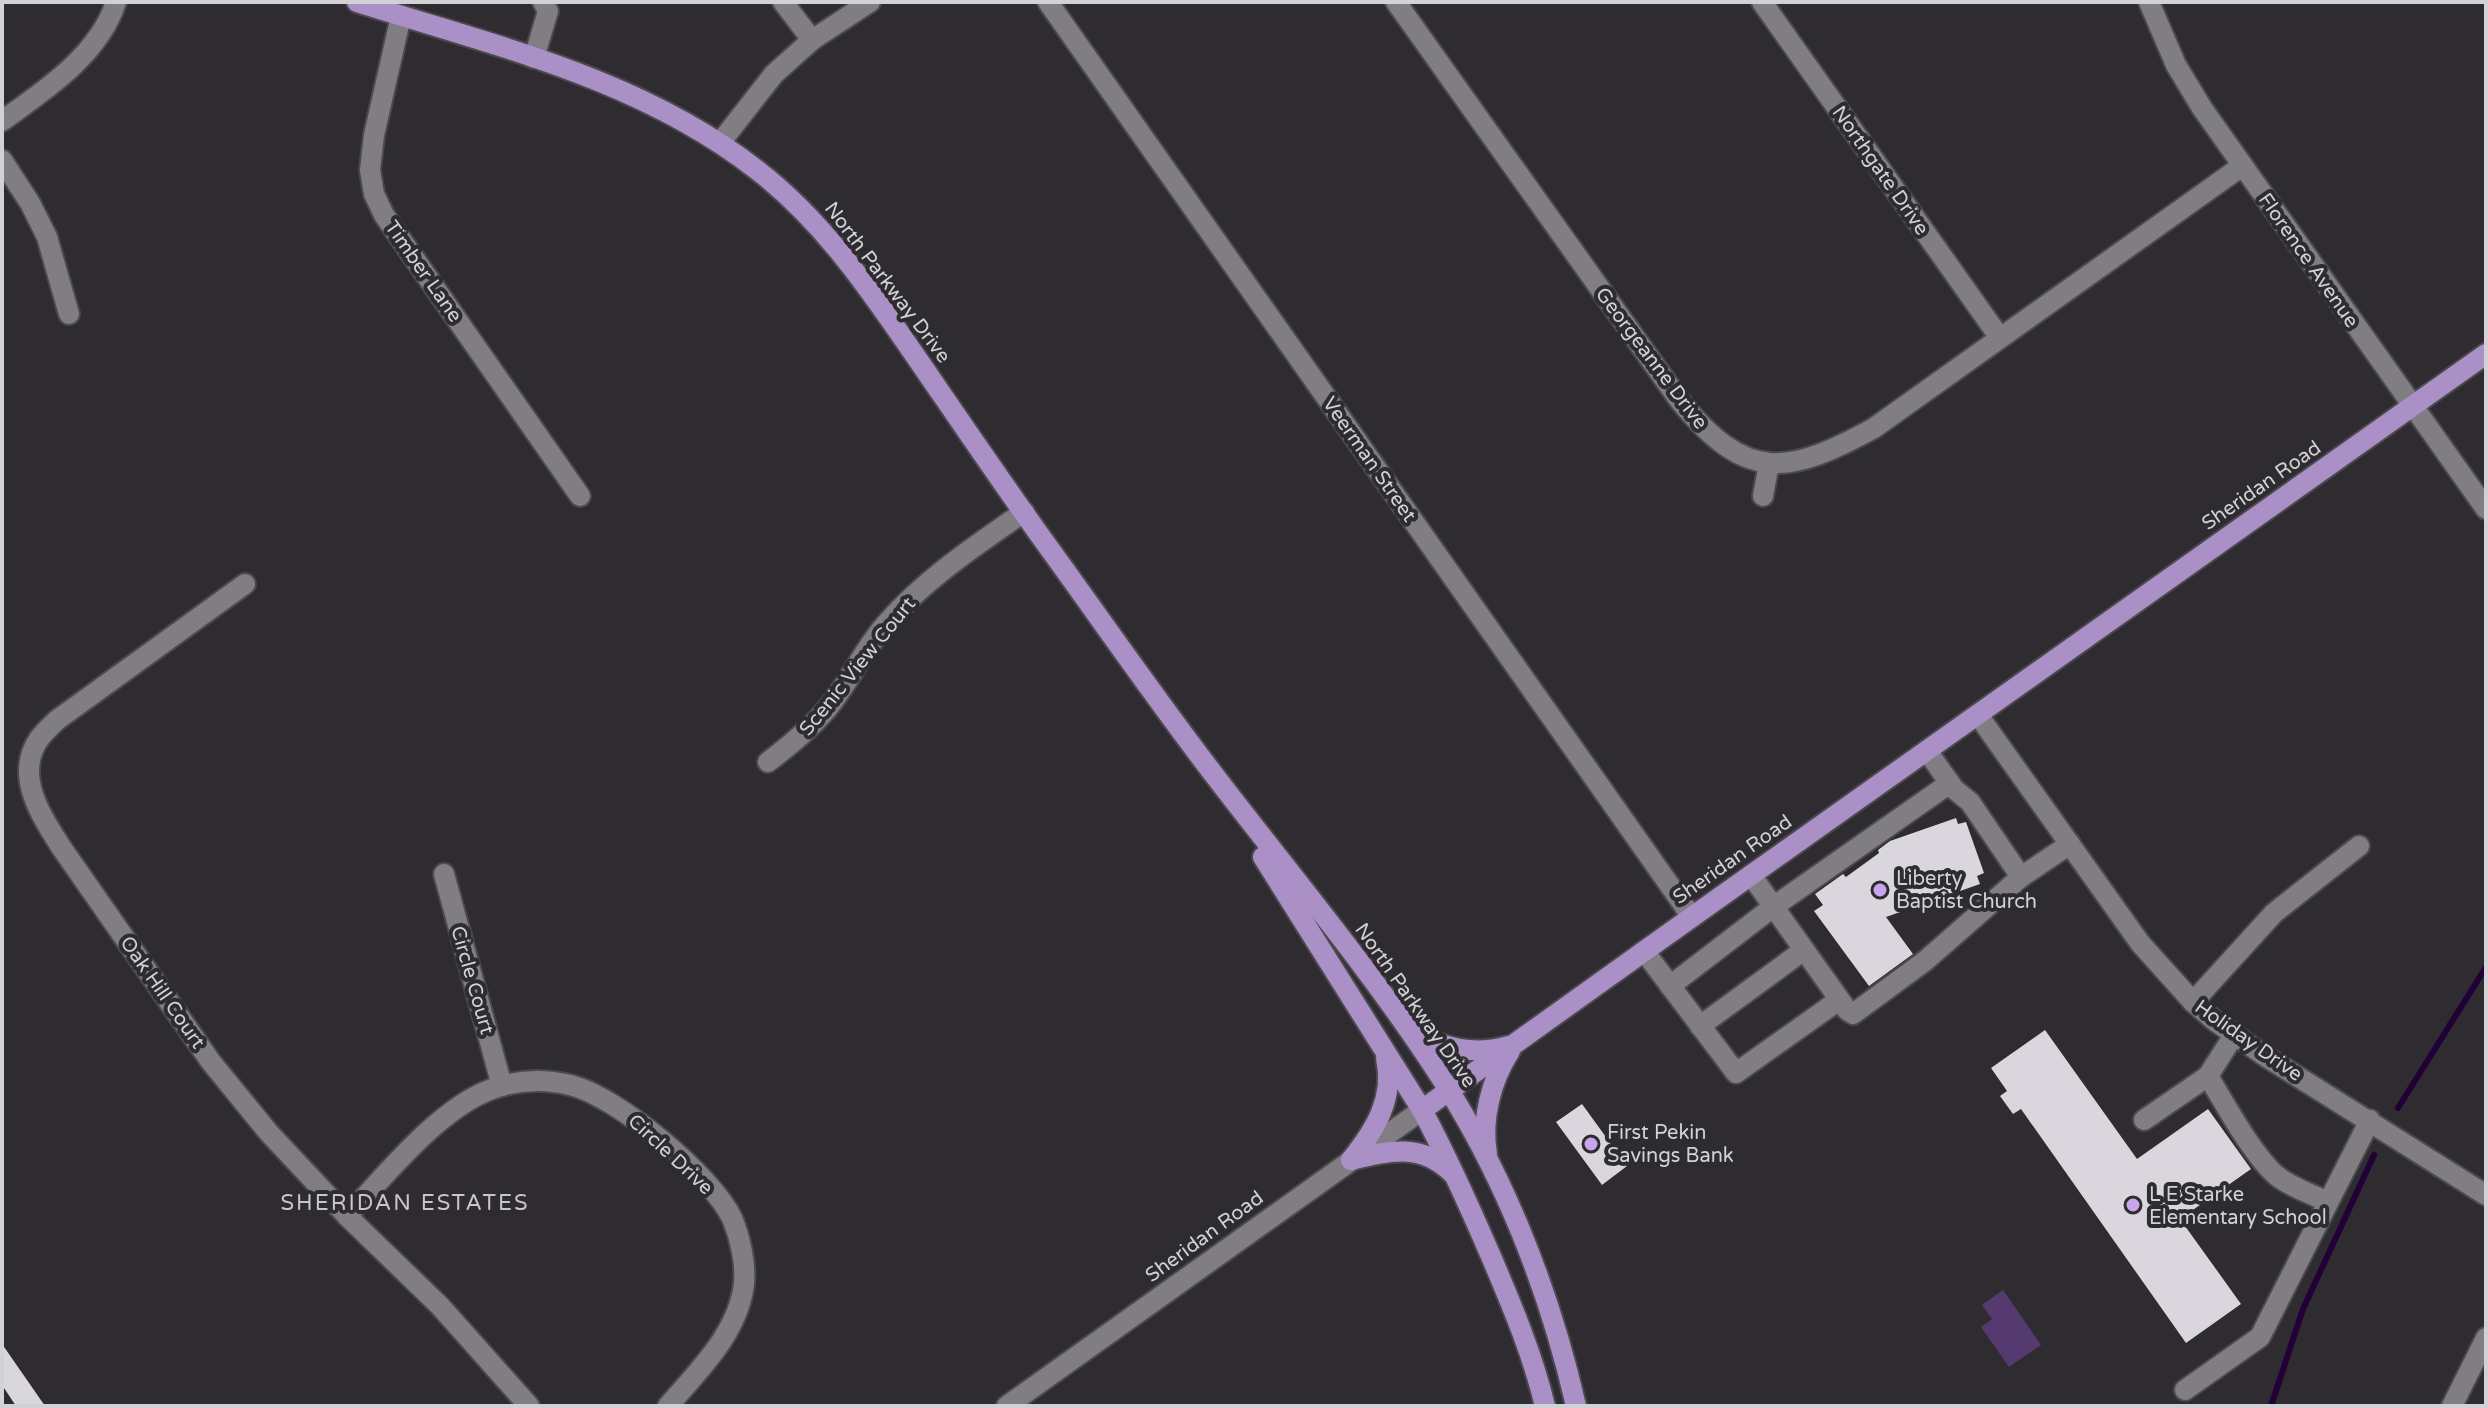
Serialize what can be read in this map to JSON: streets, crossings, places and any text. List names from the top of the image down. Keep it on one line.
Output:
{"streets":{"main road":["North Parkway Drive","Sheridan Road"],"street":["Northgate Drive","Florence Avenue","Timber Lane","Georgeanne Drive","Veerman Street","Scenic View Court","Circle Court","Oak Hill Court","Holiday Drive","Circle Drive"]},"crossings":[["Northgate Drive","Georgeanne Drive"],["Florence Avenue","Georgeanne Drive"],["Florence Avenue","Sheridan Road"],["Timber Lane","North Parkway Drive"],["North Parkway Drive","Sheridan Road"],["North Parkway Drive","Scenic View Court"],["Veerman Street","Sheridan Road"],["Sheridan Road","Holiday Drive"],["Circle Court","Circle Drive"],["Oak Hill Court","Circle Drive"]],"districts":["SHERIDAN ESTATES"],"places":["Liberty Baptist Church","First Pekin Savings Bank","L E Starke Elementary School"]}
